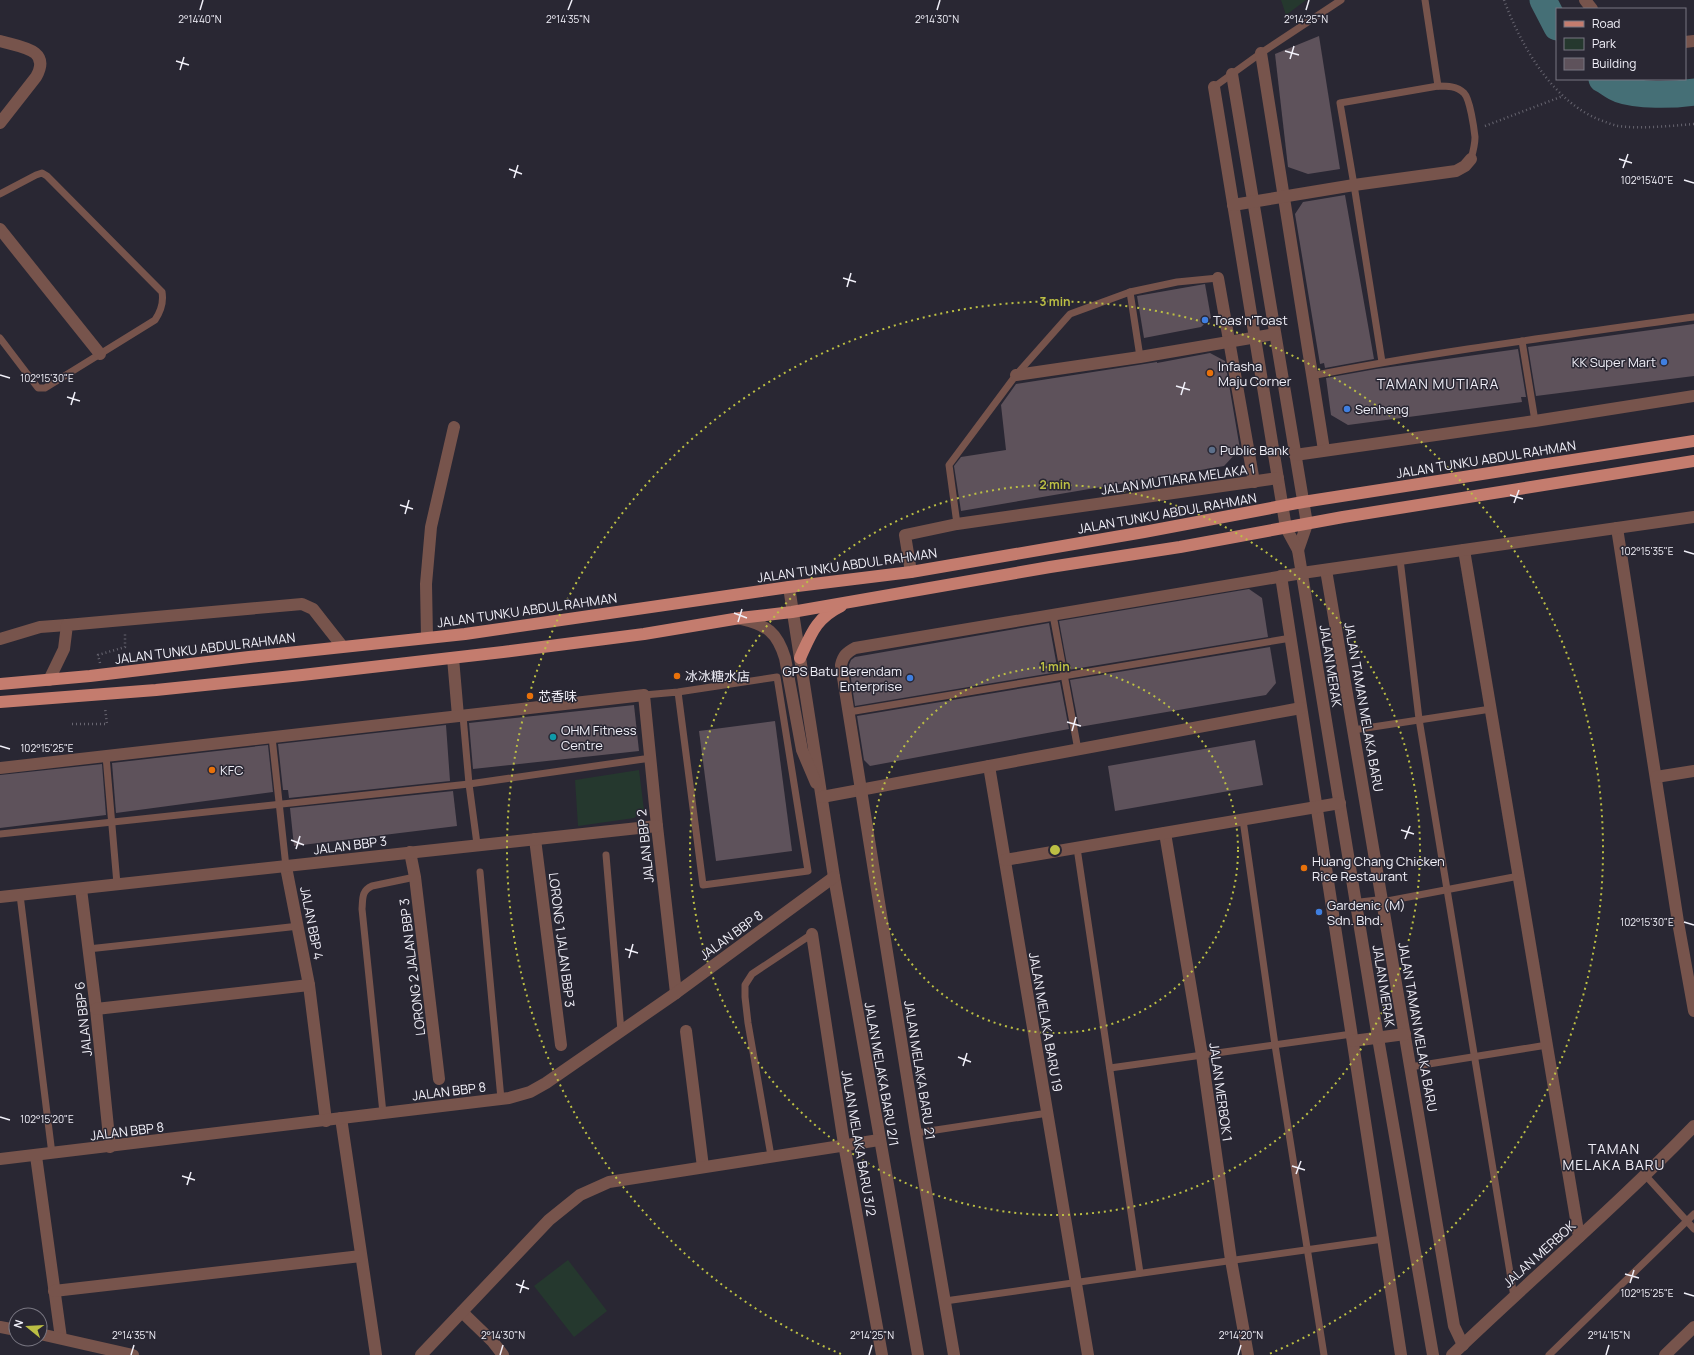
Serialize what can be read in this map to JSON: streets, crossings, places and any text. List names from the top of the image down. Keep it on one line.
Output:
{"streets":{"main road":["JALAN TUNKU ABDUL RAHMAN"],"street":["JALAN MUTIARA MELAKA 1","JALAN MERAK","JALAN TAMAN MELAKA BARU","JALAN BBP 3","JALAN BBP 2","JALAN BBP 4","JALAN BBP 8","LORONG 1 JALAN BBP 3","LORONG 2 JALAN BBP 3","JALAN BBP 6","JALAN MELAKA BARU 19","JALAN MELAKA BARU 21","JALAN MELAKA BARU 2/1","JALAN MERBOK 1","JALAN MELAKA BARU 3/2","JALAN MERBOK"]},"crossings":[["JALAN TUNKU ABDUL RAHMAN","JALAN MUTIARA MELAKA 1"],["JALAN MERAK","JALAN MELAKA BARU 21"],["JALAN TAMAN MELAKA BARU","JALAN MERBOK"],["JALAN BBP 3","JALAN BBP 2"],["JALAN BBP 3","JALAN BBP 4"],["JALAN BBP 3","LORONG 1 JALAN BBP 3"],["JALAN BBP 3","LORONG 2 JALAN BBP 3"],["JALAN BBP 3","JALAN BBP 6"],["JALAN BBP 2","JALAN BBP 8"],["JALAN BBP 4","JALAN BBP 8"],["JALAN BBP 8","JALAN BBP 6"],["JALAN BBP 8","JALAN MELAKA BARU 2/1"]],"districts":["TAMAN MUTIARA","TAMAN MELAKA BARU"],"places":["Toas'n'Toast","KK Super Mart","Infasha Maju Corner","Senheng","Public Bank","冰冰糖水店","GPS Batu Berendam Enterprise","芯香味","OHM Fitness Centre","KFC","Huang Chang Chicken Rice Restaurant","Gardenic (M) Sdn. Bhd."],"legend":["Road","Park","Building"],"north":"left","coordinates":["2°14'40\"N","2°14'35\"N","2°14'30\"N","2°14'25\"N","102°15'40\"E","102°15'30\"E","102°15'35\"E","102°15'25\"E","102°15'20\"E","2°14'20\"N","2°14'15\"N"],"rings":["3 min","2 min","1 min"]}
